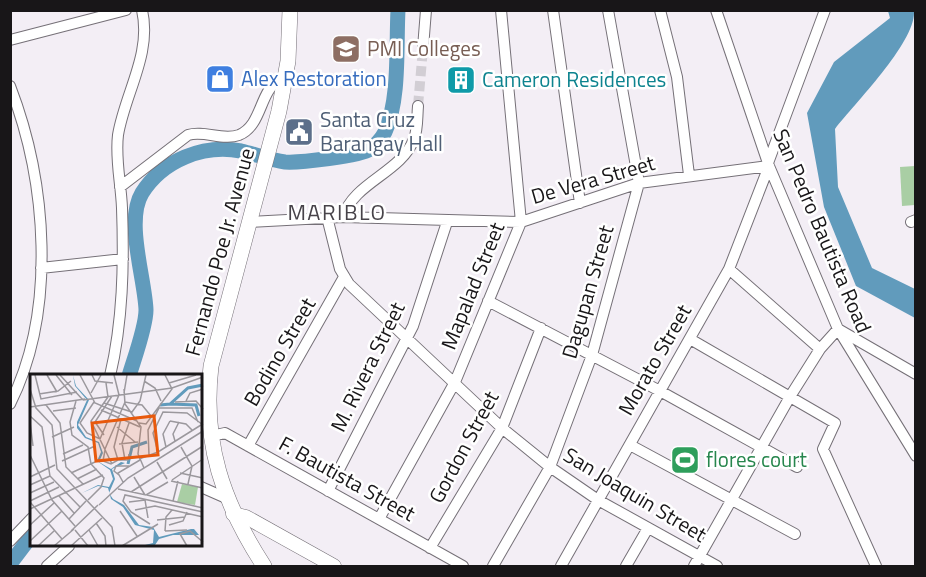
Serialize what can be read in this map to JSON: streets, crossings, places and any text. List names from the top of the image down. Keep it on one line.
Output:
{"streets":{"main road":["Fernando Poe Jr. Avenue"],"street":["De Vera Street","San Pedro Bautista Road","Mapalad Street","Dagupan Street","Bodino Street","Morato Street","M. Rivera Street","Gordon Street","F. Bautista Street","San Joaquin Street"]},"crossings":[["De Vera Street","San Pedro Bautista Road"],["De Vera Street","Fernando Poe Jr. Avenue"],["De Vera Street","Mapalad Street"],["De Vera Street","Dagupan Street"],["De Vera Street","Morato Street"],["De Vera Street","M. Rivera Street"],["De Vera Street","San Joaquin Street"],["San Pedro Bautista Road","Morato Street"],["Fernando Poe Jr. Avenue","F. Bautista Street"],["Mapalad Street","F. Bautista Street"],["Mapalad Street","San Joaquin Street"],["Dagupan Street","San Joaquin Street"],["Bodino Street","F. Bautista Street"],["Bodino Street","San Joaquin Street"],["Morato Street","San Joaquin Street"],["M. Rivera Street","F. Bautista Street"],["M. Rivera Street","San Joaquin Street"],["Gordon Street","F. Bautista Street"],["Gordon Street","San Joaquin Street"]],"districts":["MARIBLO"],"places":{"school or university":["PMI Colleges"],"shop":["Alex Restoration"],"building":["Cameron Residences"],"public building":["Santa Cruz Barangay Hall"],"sports":["flores court"]}}
